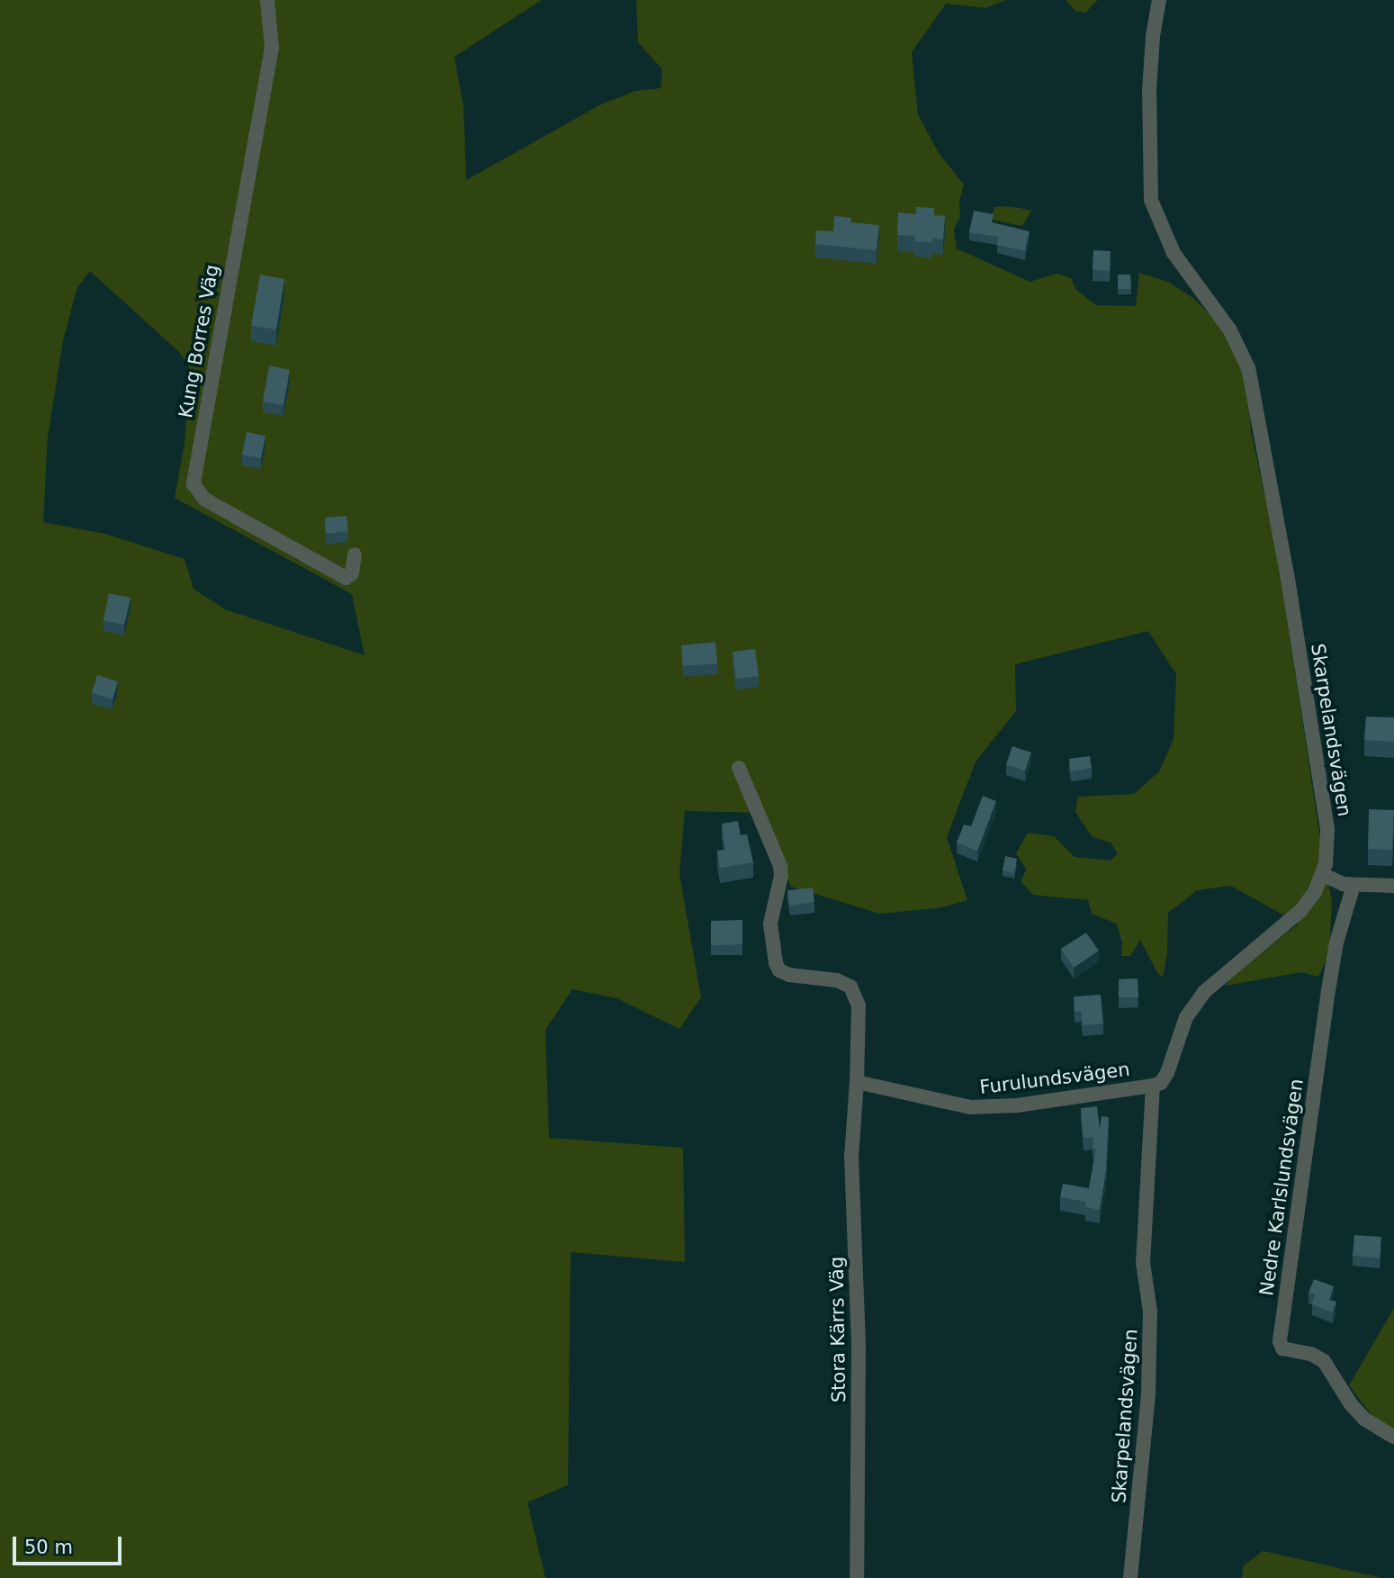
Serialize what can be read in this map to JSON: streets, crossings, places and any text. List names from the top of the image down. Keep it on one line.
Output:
{"streets":{"street":["Kung Borres Väg","Skarpelandsvägen","Furulundsvägen","Nedre Karlslundsvägen","Stora Kärrs Väg"]},"crossings":[["Skarpelandsvägen","Furulundsvägen"],["Furulundsvägen","Stora Kärrs Väg"]],"scale_bar":"50 m"}
